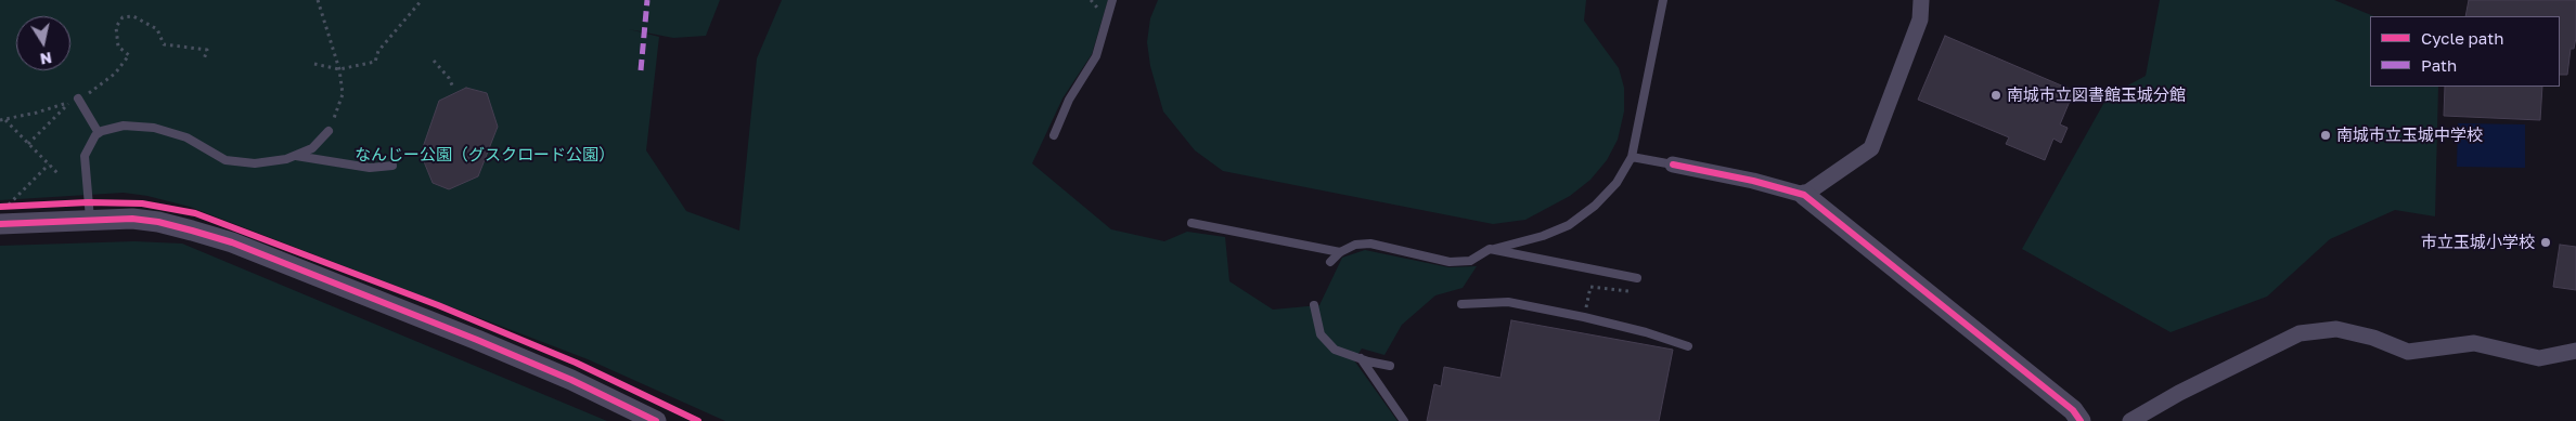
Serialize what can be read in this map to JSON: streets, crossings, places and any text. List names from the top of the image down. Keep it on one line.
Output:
{"parks":["なんじー公園（グスクロード公園）"],"places":["南城市立図書館玉城分館","南城市立玉城中学校","市立玉城小学校"],"legend":["Cycle path","Path"],"north":"bottom"}
